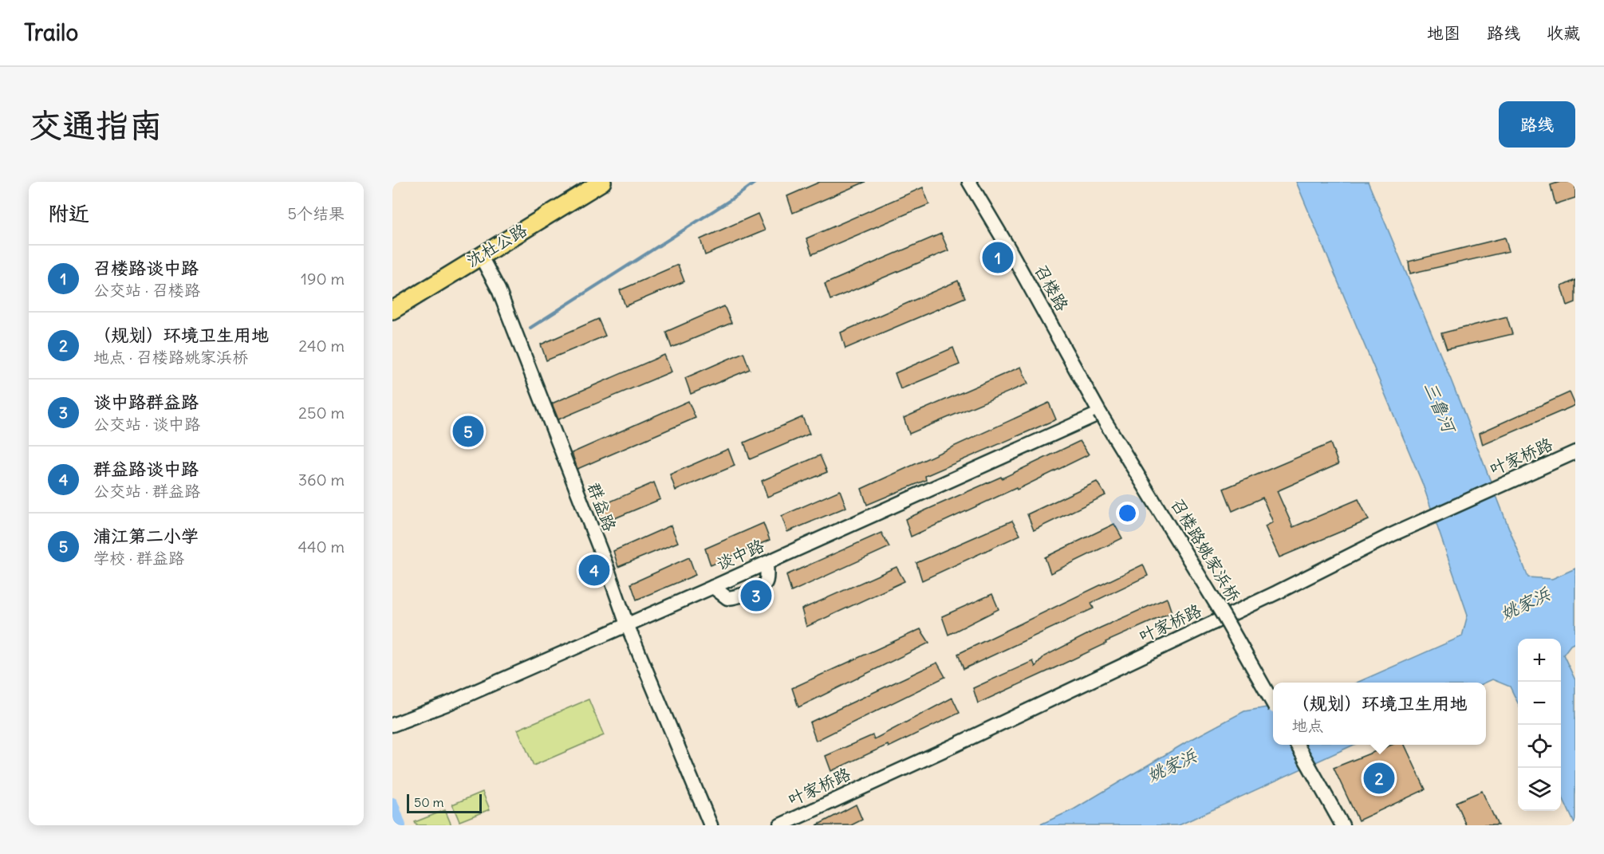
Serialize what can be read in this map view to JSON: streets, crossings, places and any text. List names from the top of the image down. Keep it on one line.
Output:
{"streets":{"main road":["沈杜公路"],"street":["召楼路","叶家桥路","群益路","召楼路姚家浜桥","谈中路"]},"crossings":[["沈杜公路","群益路"],["召楼路","召楼路姚家浜桥"],["召楼路","谈中路"],["群益路","谈中路"],["召楼路姚家浜桥","谈中路"]],"water":["三鲁河","姚家浜"],"scale_bar":"50 m","page":{"header":"Trailo","nav":["地图","路线","收藏"],"buttons":"路线","title":"交通指南","heading":["附近","5个结果"],"pins":["1","5","4","3","2"],"list":[{"mark":"1","name":"召楼路谈中路","note":"公交站 · 召楼路","value":"190 m"},{"mark":"2","name":"（规划）环境卫生用地","note":"地点 · 召楼路姚家浜桥","value":"240 m"},{"mark":"3","name":"谈中路群益路","note":"公交站 · 谈中路","value":"250 m"},{"mark":"4","name":"群益路谈中路","note":"公交站 · 群益路","value":"360 m"},{"mark":"5","name":"浦江第二小学","note":"学校 · 群益路","value":"440 m"}],"map_buttons":["+","−"],"popup":["（规划）环境卫生用地","地点"],"scale":"50 m"}}
